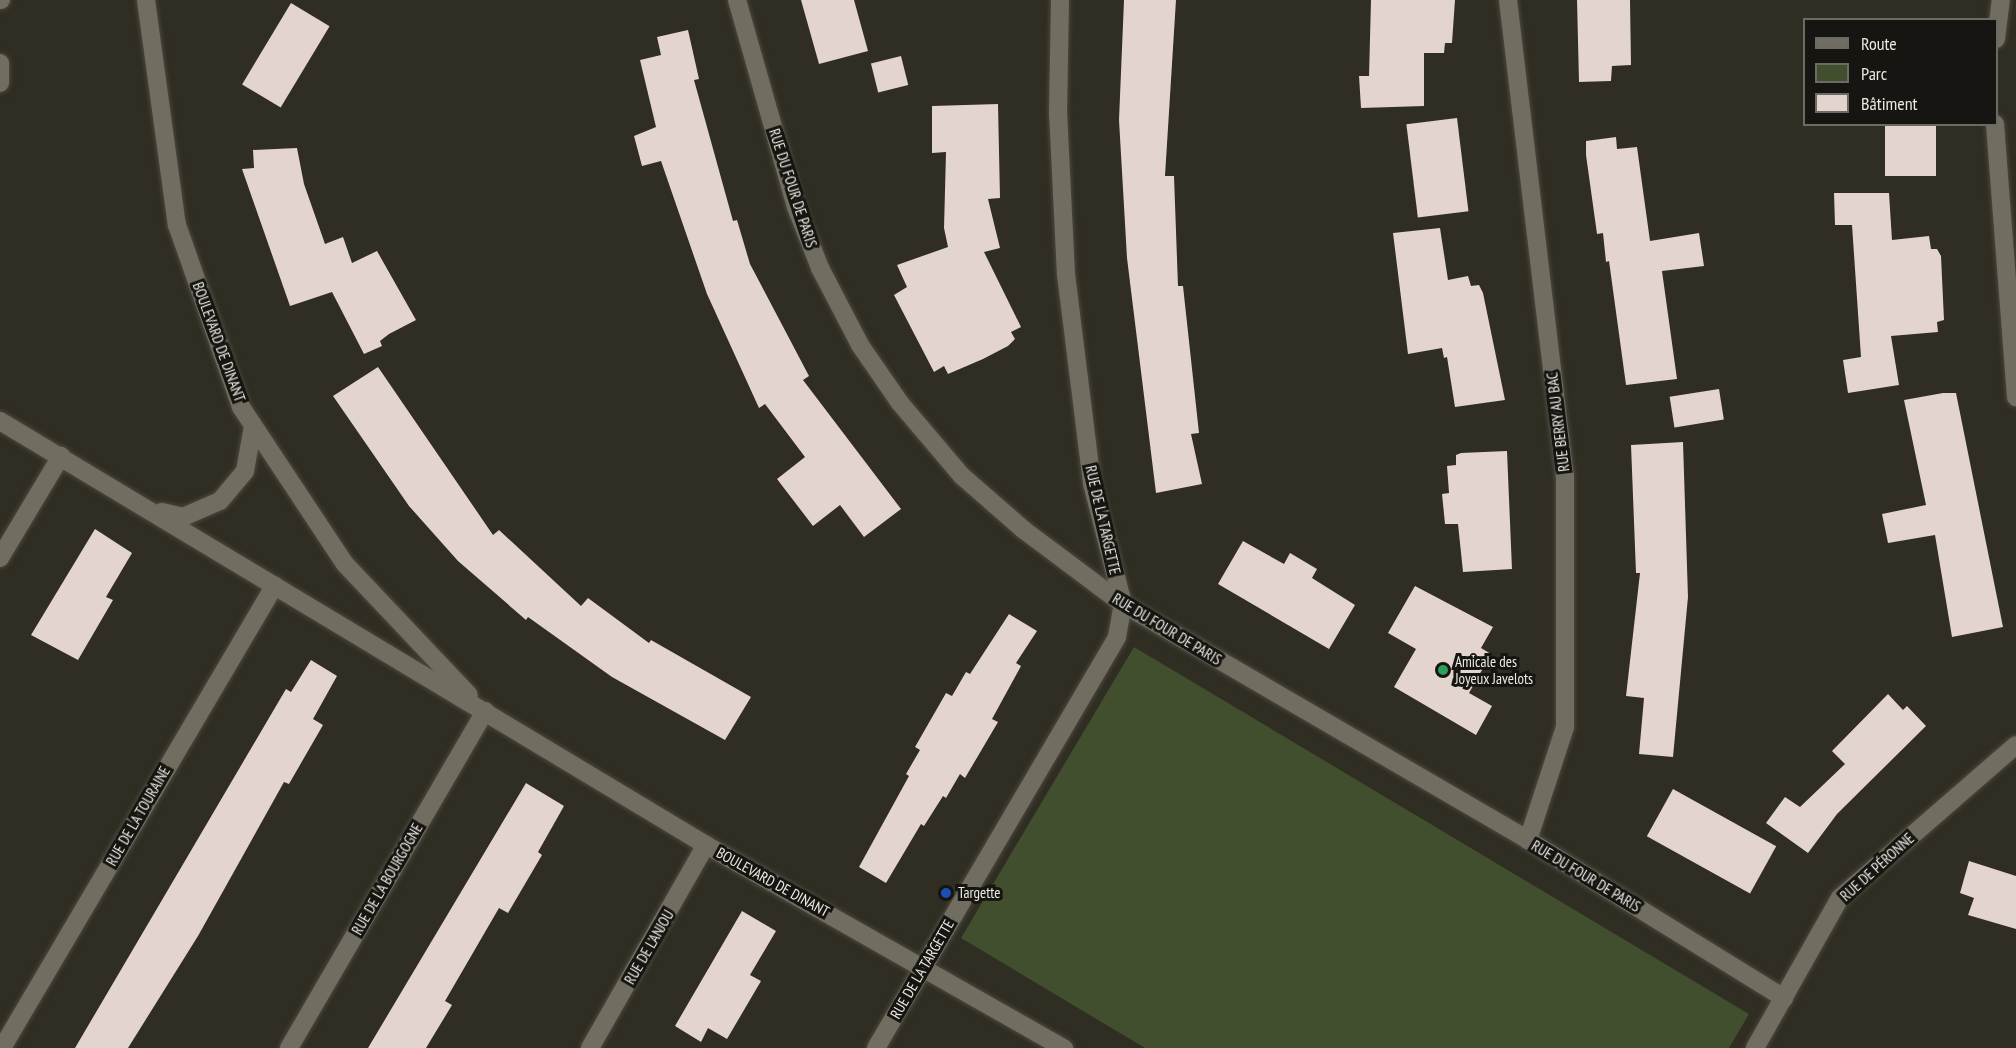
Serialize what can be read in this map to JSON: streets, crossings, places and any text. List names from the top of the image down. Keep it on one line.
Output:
{"streets":{"street":["RUE DU FOUR DE PARIS","BOULEVARD DE DINANT","RUE BERRY AU BAC","RUE DE LA TARGETTE","RUE DE LA TOURAINE","RUE DE PÉRONNE","RUE DE LA BOURGOGNE","RUE DE L'ANJOU"]},"crossings":[["RUE DU FOUR DE PARIS","RUE BERRY AU BAC"],["RUE DU FOUR DE PARIS","RUE DE LA TARGETTE"],["RUE DU FOUR DE PARIS","RUE DE PÉRONNE"],["BOULEVARD DE DINANT","RUE DE LA TARGETTE"],["BOULEVARD DE DINANT","RUE DE LA TOURAINE"],["BOULEVARD DE DINANT","RUE DE LA BOURGOGNE"],["BOULEVARD DE DINANT","RUE DE L'ANJOU"]],"places":["Amicale des Joyeux Javelots","Targette"],"legend":["Route","Parc","Bâtiment"]}
